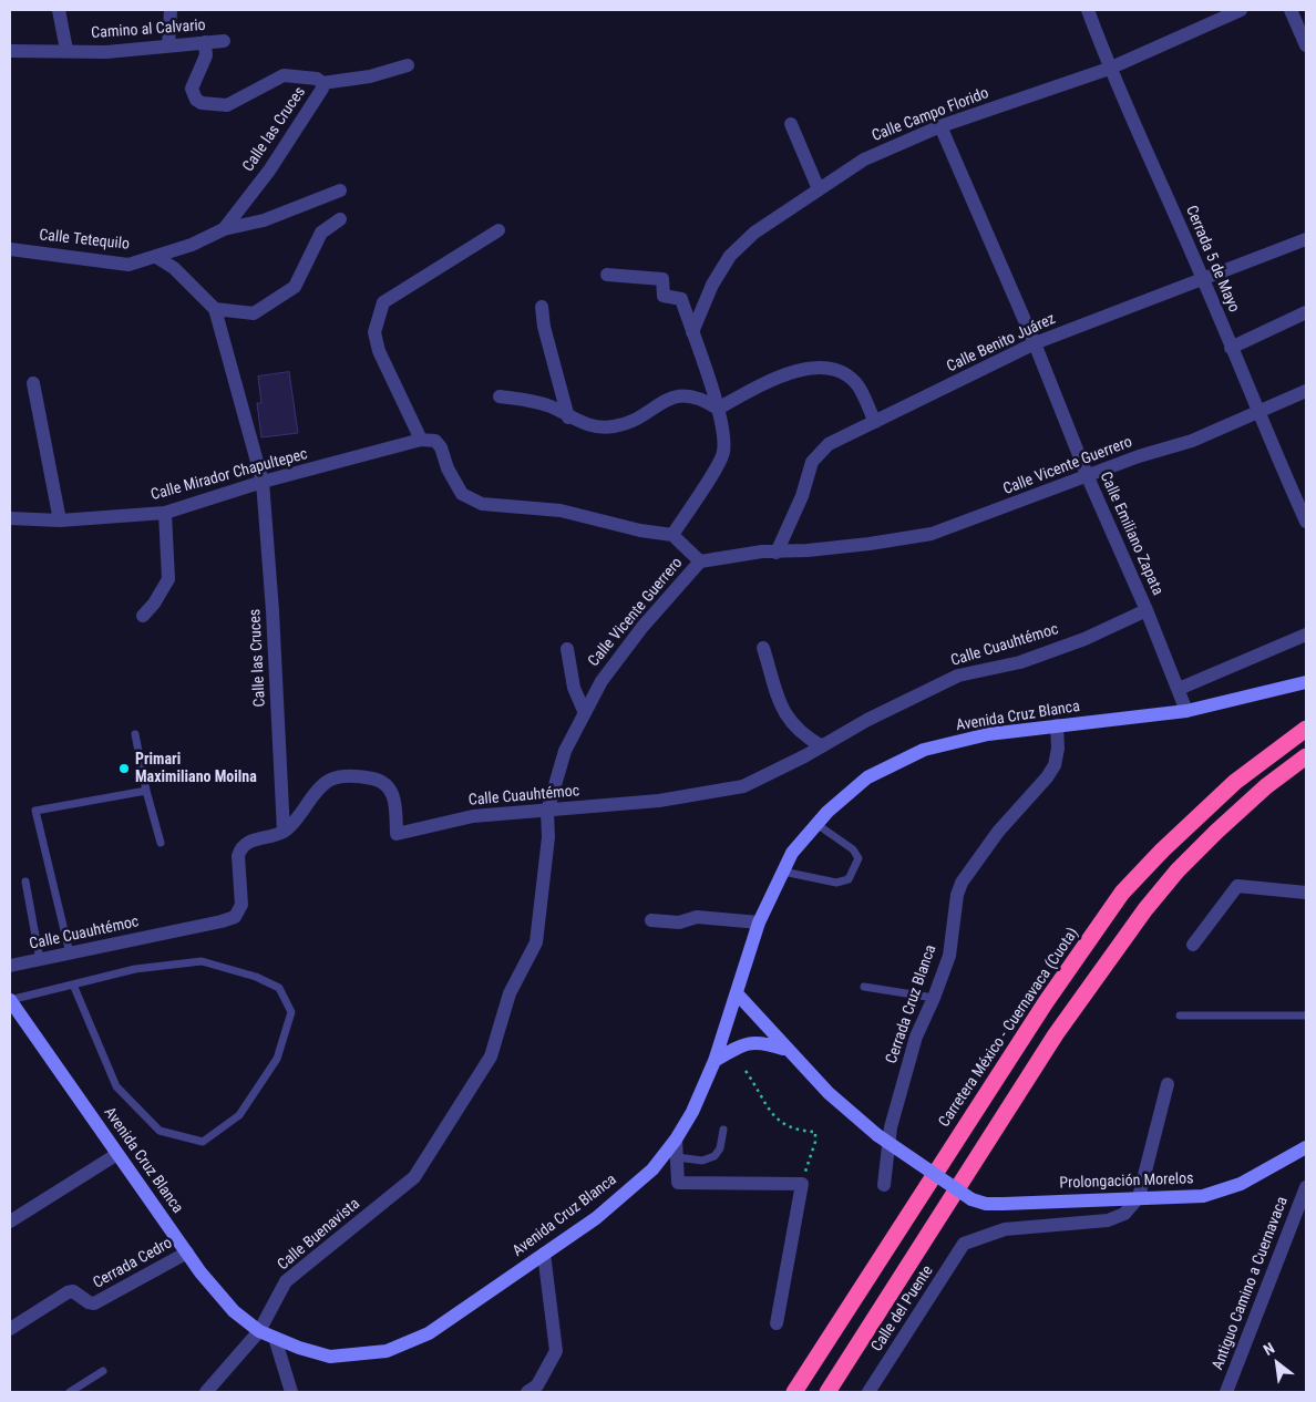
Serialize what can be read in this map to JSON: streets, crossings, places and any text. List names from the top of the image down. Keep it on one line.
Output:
{"streets":{"highway":["Carretera México - Cuernavaca (Cuota)"],"main road":["Avenida Cruz Blanca","Prolongación Morelos"],"street":["Camino al Calvario","Calle Campo Florido","Calle las Cruces","Calle Tetequilo","Cerrada 5 de Mayo","Calle Benito Juárez","Calle Vicente Guerrero","Calle Mirador Chapultepec","Calle Emiliano Zapata","Calle Cuauhtémoc","Cerrada Cruz Blanca","Calle Buenavista","Cerrada Cedro","Antiguo Camino a Cuernavaca","Calle del Puente"]},"crossings":[["Camino al Calvario","Calle las Cruces"],["Calle Campo Florido","Cerrada 5 de Mayo"],["Calle Campo Florido","Calle Emiliano Zapata"],["Calle las Cruces","Calle Tetequilo"],["Calle las Cruces","Calle Mirador Chapultepec"],["Calle las Cruces","Calle Cuauhtémoc"],["Cerrada 5 de Mayo","Calle Benito Juárez"],["Cerrada 5 de Mayo","Calle Vicente Guerrero"],["Calle Benito Juárez","Calle Vicente Guerrero"],["Calle Benito Juárez","Calle Emiliano Zapata"],["Calle Vicente Guerrero","Calle Mirador Chapultepec"],["Calle Vicente Guerrero","Calle Emiliano Zapata"],["Calle Vicente Guerrero","Calle Cuauhtémoc"],["Calle Vicente Guerrero","Calle Buenavista"],["Calle Emiliano Zapata","Calle Cuauhtémoc"],["Calle Emiliano Zapata","Avenida Cruz Blanca"],["Avenida Cruz Blanca","Cerrada Cruz Blanca"],["Avenida Cruz Blanca","Calle Buenavista"],["Avenida Cruz Blanca","Cerrada Cedro"],["Prolongación Morelos","Calle del Puente"]],"places":["Primari Maximiliano Moilna"],"north":"top left"}
